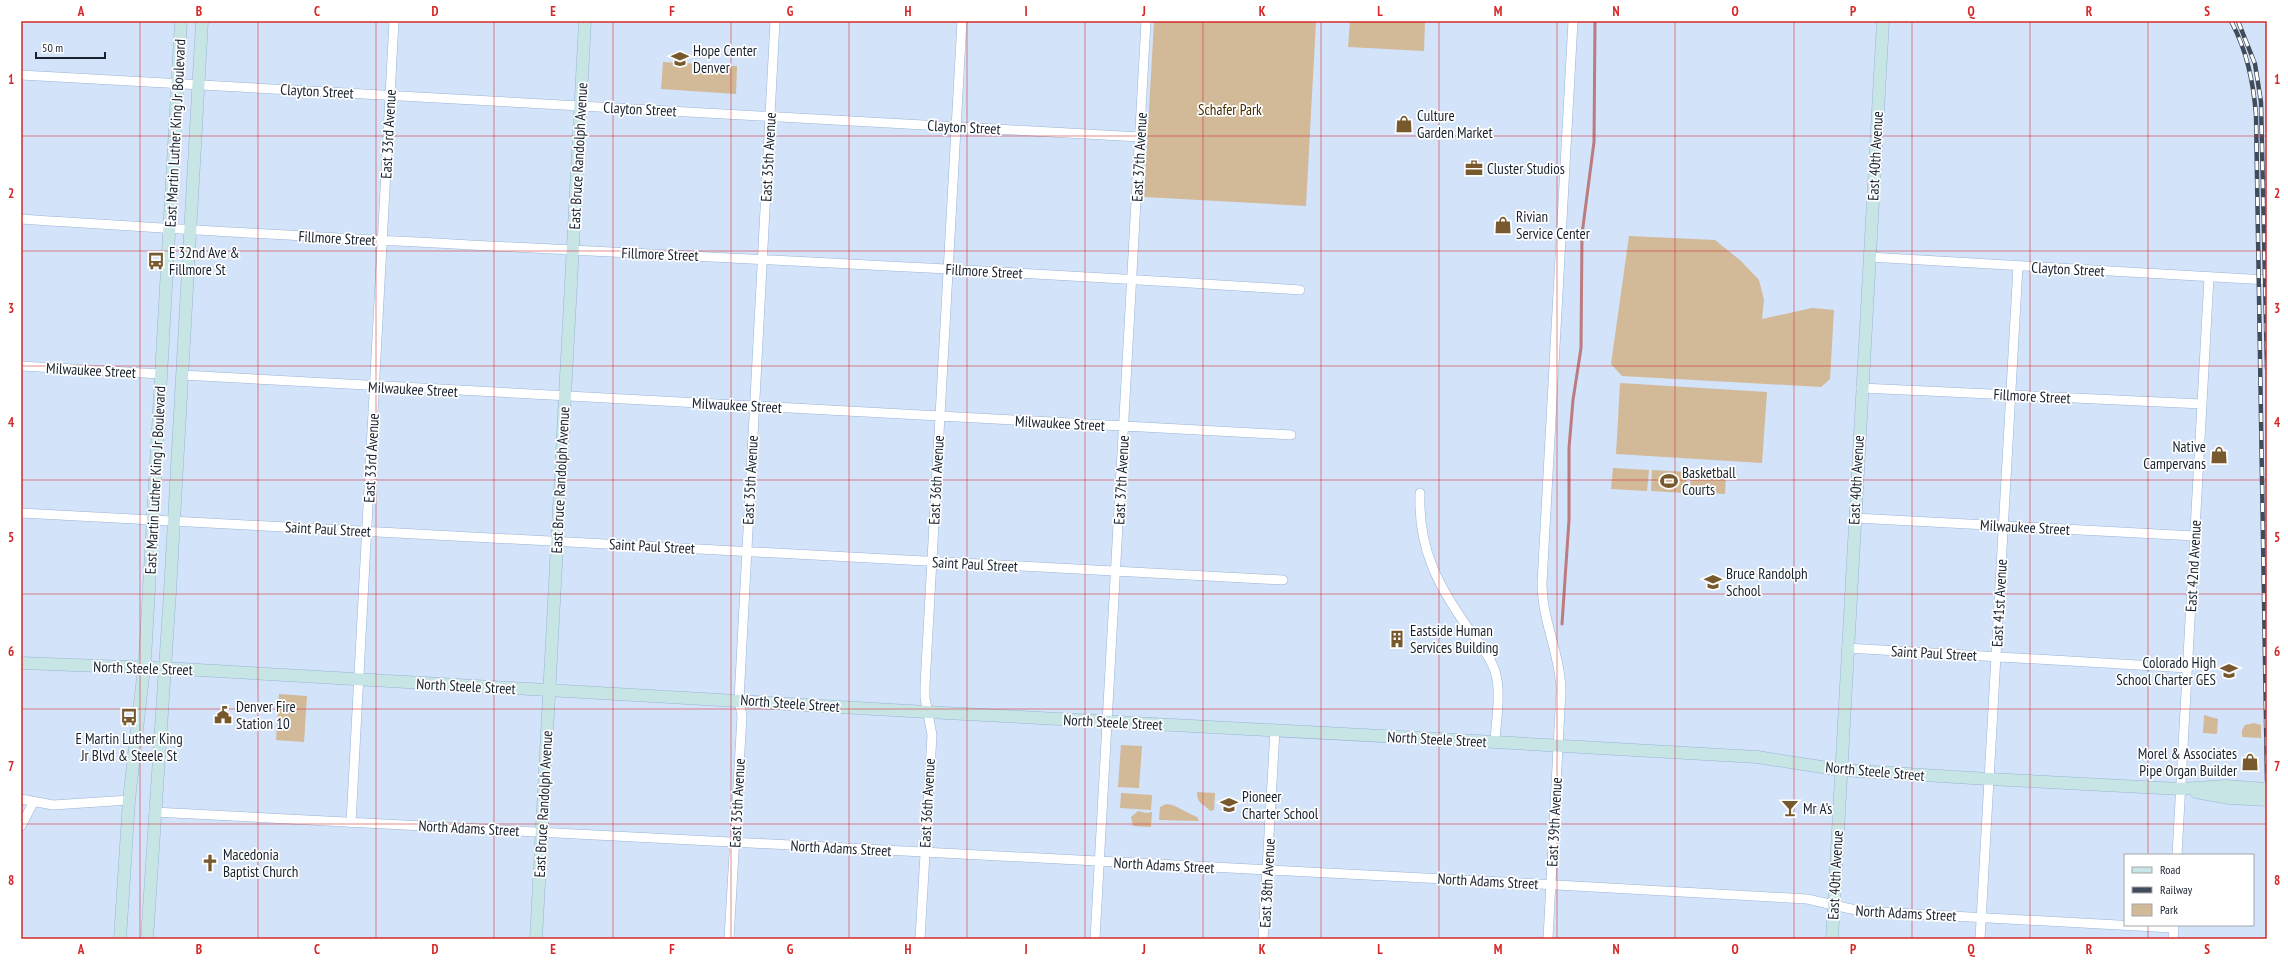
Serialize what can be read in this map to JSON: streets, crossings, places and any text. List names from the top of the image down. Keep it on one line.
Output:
{"streets":{"street":["Clayton Street","East Martin Luther King Jr Boulevard","East 33rd Avenue","East Bruce Randolph Avenue","East 40th Avenue","East 35th Avenue","East 37th Avenue","Fillmore Street","Milwaukee Street","East 36th Avenue","Saint Paul Street","East 42nd Avenue","East 41st Avenue","North Steele Street","East 39th Avenue","North Adams Street","East 38th Avenue"]},"crossings":[["Clayton Street","East Martin Luther King Jr Boulevard"],["Clayton Street","East 33rd Avenue"],["Clayton Street","East Bruce Randolph Avenue"],["Clayton Street","East 40th Avenue"],["Clayton Street","East 35th Avenue"],["Clayton Street","East 37th Avenue"],["Clayton Street","East 36th Avenue"],["Clayton Street","East 42nd Avenue"],["Clayton Street","East 41st Avenue"],["East Martin Luther King Jr Boulevard","Fillmore Street"],["East Martin Luther King Jr Boulevard","Milwaukee Street"],["East Martin Luther King Jr Boulevard","Saint Paul Street"],["East Martin Luther King Jr Boulevard","North Steele Street"],["East Martin Luther King Jr Boulevard","North Adams Street"],["East 33rd Avenue","Fillmore Street"],["East 33rd Avenue","Milwaukee Street"],["East 33rd Avenue","Saint Paul Street"],["East 33rd Avenue","North Steele Street"],["East 33rd Avenue","North Adams Street"],["East Bruce Randolph Avenue","Fillmore Street"],["East Bruce Randolph Avenue","Milwaukee Street"],["East Bruce Randolph Avenue","Saint Paul Street"],["East Bruce Randolph Avenue","North Steele Street"],["East Bruce Randolph Avenue","North Adams Street"],["East 40th Avenue","Fillmore Street"],["East 40th Avenue","Milwaukee Street"],["East 40th Avenue","Saint Paul Street"],["East 40th Avenue","North Steele Street"],["East 40th Avenue","North Adams Street"],["East 35th Avenue","Fillmore Street"],["East 35th Avenue","Milwaukee Street"],["East 35th Avenue","Saint Paul Street"],["East 35th Avenue","North Steele Street"],["East 35th Avenue","North Adams Street"],["East 37th Avenue","Fillmore Street"],["East 37th Avenue","Milwaukee Street"],["East 37th Avenue","Saint Paul Street"],["East 37th Avenue","North Steele Street"],["East 37th Avenue","North Adams Street"],["Fillmore Street","East 36th Avenue"],["Fillmore Street","East 42nd Avenue"],["Fillmore Street","East 41st Avenue"],["Milwaukee Street","East 36th Avenue"],["Milwaukee Street","East 42nd Avenue"],["Milwaukee Street","East 41st Avenue"],["East 36th Avenue","Saint Paul Street"],["East 36th Avenue","North Steele Street"],["East 36th Avenue","North Adams Street"],["Saint Paul Street","East 42nd Avenue"],["Saint Paul Street","East 41st Avenue"],["East 42nd Avenue","North Steele Street"],["East 41st Avenue","North Steele Street"],["East 41st Avenue","North Adams Street"],["North Steele Street","East 39th Avenue"],["North Steele Street","East 38th Avenue"],["East 39th Avenue","North Adams Street"],["North Adams Street","East 38th Avenue"]],"parks":["Schafer Park"],"places":{"school or university":["Hope Center Denver","Bruce Randolph School","Colorado High School Charter GES","Pioneer Charter School"],"shop":["Culture Garden Market","Rivian Service Center","Native Campervans","Morel & Associates Pipe Organ Builder"],"office":["Cluster Studios"],"bus stop":["E 32nd Ave & Fillmore St","E Martin Luther King Jr Blvd & Steele St"],"sports":["Basketball Courts"],"building":["Eastside Human Services Building"],"public building":["Denver Fire Station 10"],"bar":["Mr A's"],"church":["Macedonia Baptist Church"]},"legend":["Road","Railway","Park"],"scale_bar":"50 m","grid":{"columns":["A","B","C","D","E","F","G","H","I","J","K","L","M","N","O","P","Q","R","S"],"rows":["1","2","3","4","5","6","7","8"]}}
